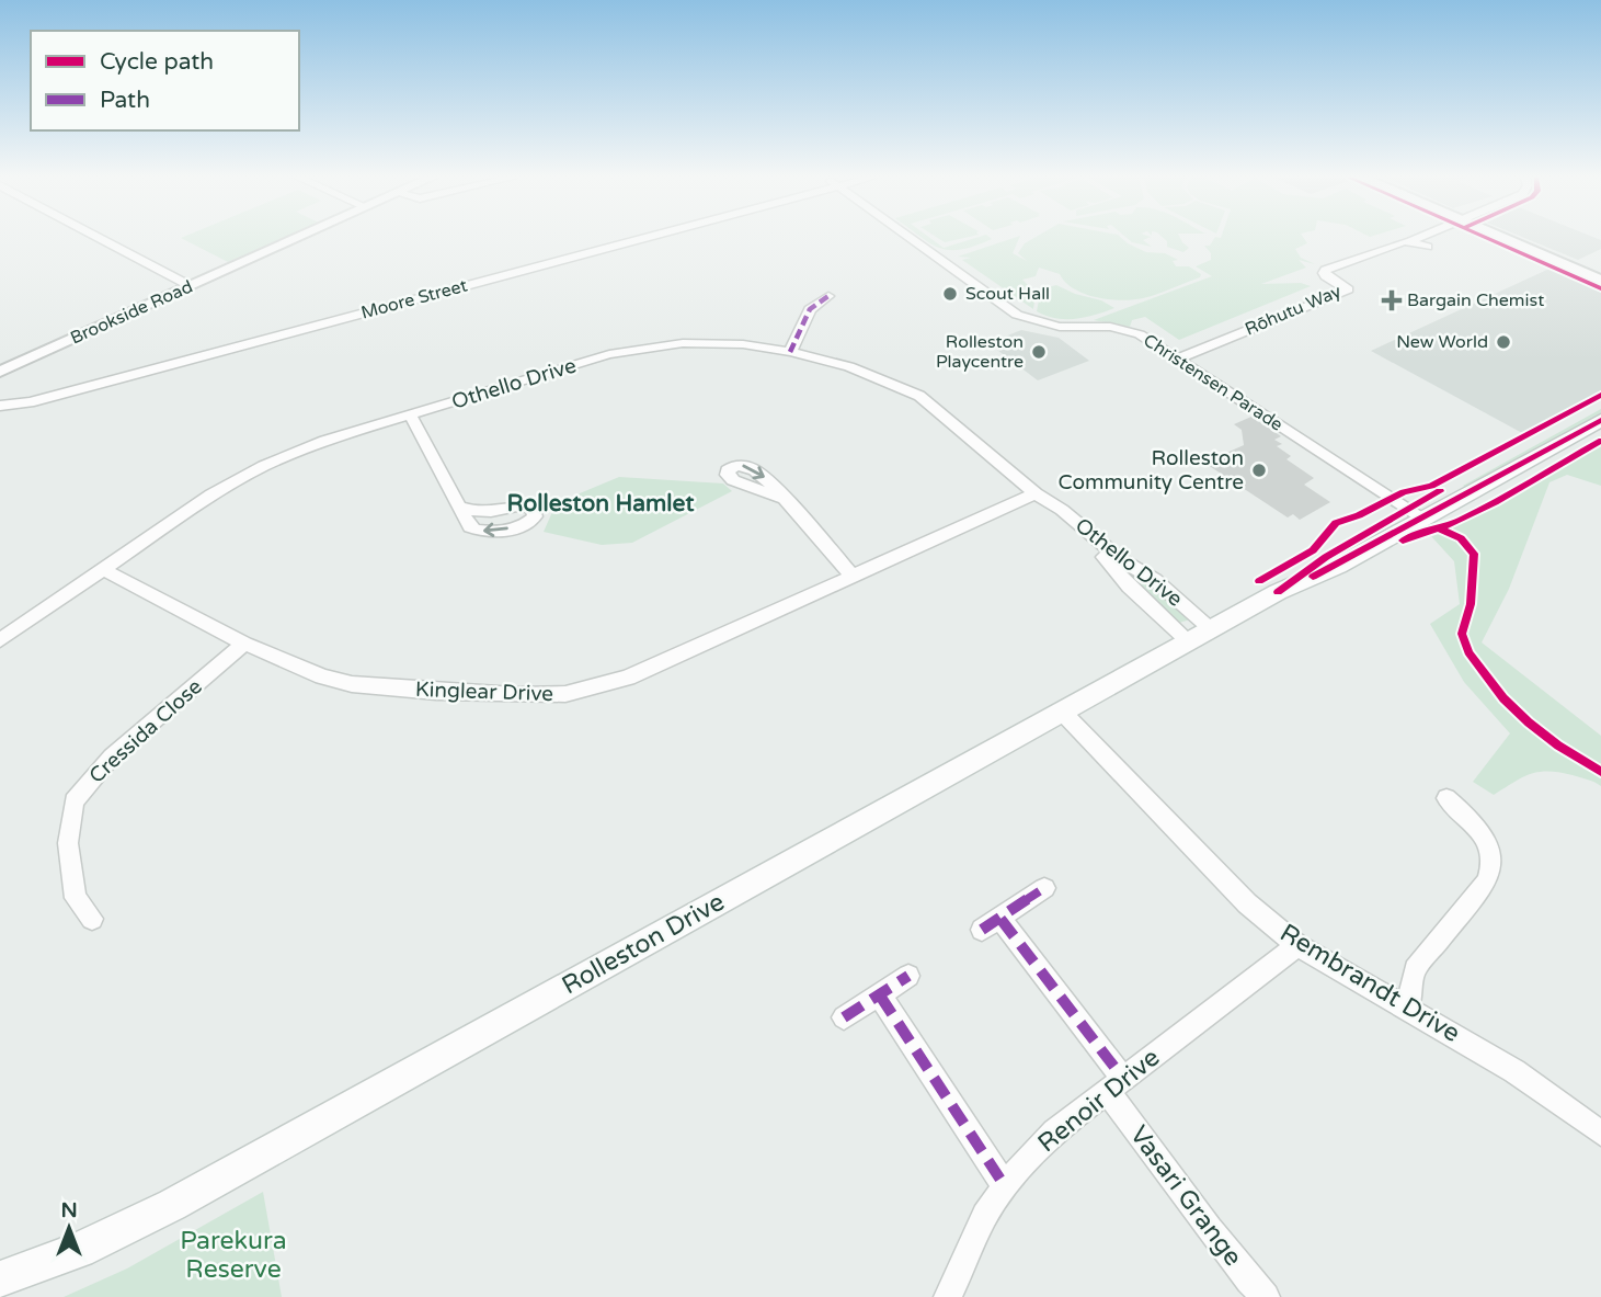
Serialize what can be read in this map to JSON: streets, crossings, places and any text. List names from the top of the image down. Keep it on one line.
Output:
{"streets":{"main road":["Rolleston Drive"],"street":["Moore Street","Rōhutu Way","Brookside Road","Christensen Parade","Othello Drive","Kinglear Drive","Cressida Close","Rembrandt Drive","Renoir Drive","Vasari Grange"]},"crossings":[["Rōhutu Way","Christensen Parade"],["Christensen Parade","Rolleston Drive"],["Othello Drive","Kinglear Drive"],["Othello Drive","Rolleston Drive"],["Kinglear Drive","Cressida Close"],["Rolleston Drive","Rembrandt Drive"],["Rembrandt Drive","Renoir Drive"],["Renoir Drive","Vasari Grange"]],"districts":["Rolleston Hamlet"],"parks":["Parekura Reserve"],"places":{"other":["Scout Hall","New World","Rolleston Playcentre","Rolleston Community Centre"],"health":["Bargain Chemist"]},"legend":["Cycle path","Path"],"north":"top"}
